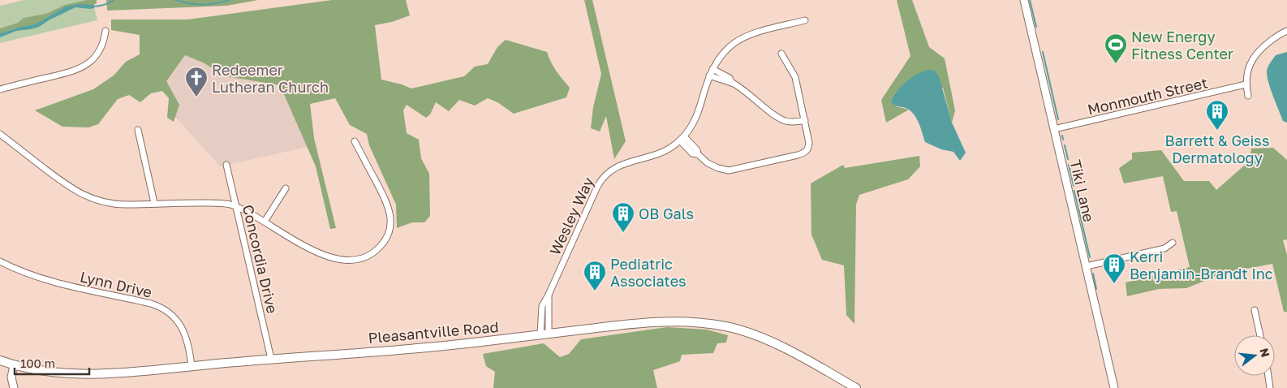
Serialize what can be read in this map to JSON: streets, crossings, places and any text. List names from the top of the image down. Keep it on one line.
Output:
{"streets":{"main road":["Pleasantville Road"],"street":["Monmouth Street","Tiki Lane","Wesley Way","Concordia Drive","Lynn Drive"]},"crossings":[["Monmouth Street","Tiki Lane"],["Wesley Way","Pleasantville Road"],["Concordia Drive","Pleasantville Road"],["Lynn Drive","Pleasantville Road"]],"places":{"sports":["New Energy Fitness Center"],"church":["Redeemer Lutheran Church"],"building":["Barrett & Geiss Dermatology","OB Gals","Kerri Benjamin-Brandt Inc","Pediatric Associates"]},"scale_bar":"100 m","north":"right"}
